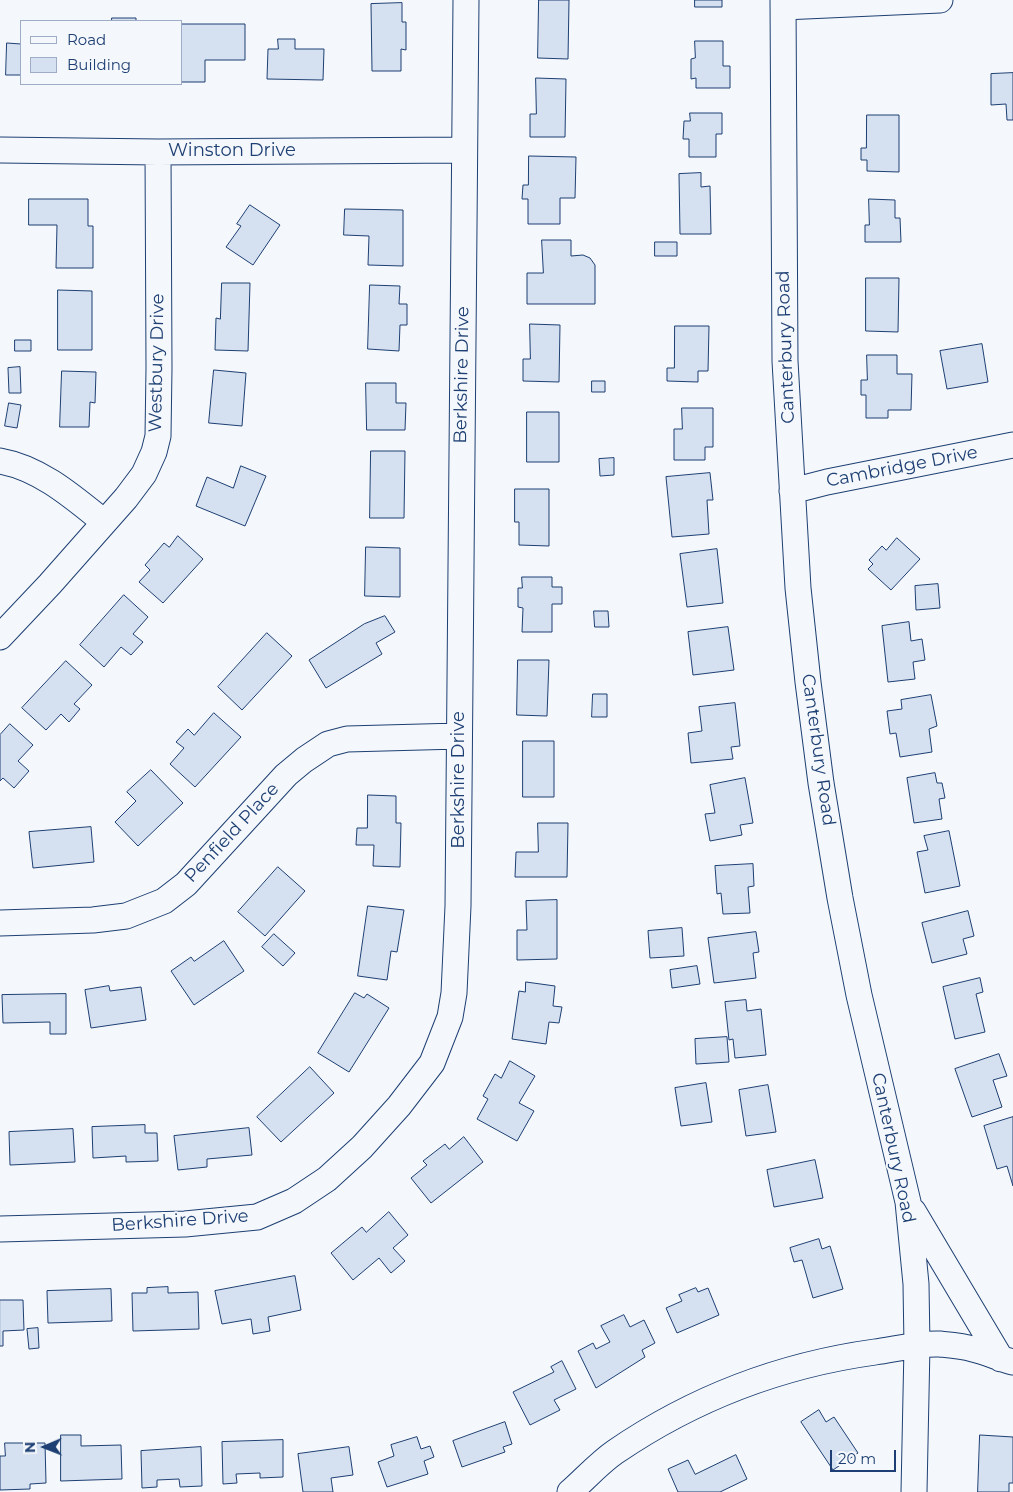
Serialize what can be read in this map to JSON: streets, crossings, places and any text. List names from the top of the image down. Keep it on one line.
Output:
{"streets":{"street":["Winston Drive","Canterbury Road","Westbury Drive","Berkshire Drive","Cambridge Drive","Penfield Place"]},"crossings":[["Winston Drive","Westbury Drive"],["Winston Drive","Berkshire Drive"],["Canterbury Road","Cambridge Drive"],["Berkshire Drive","Penfield Place"]],"legend":["Road","Building"],"scale_bar":"20 m","north":"left"}
